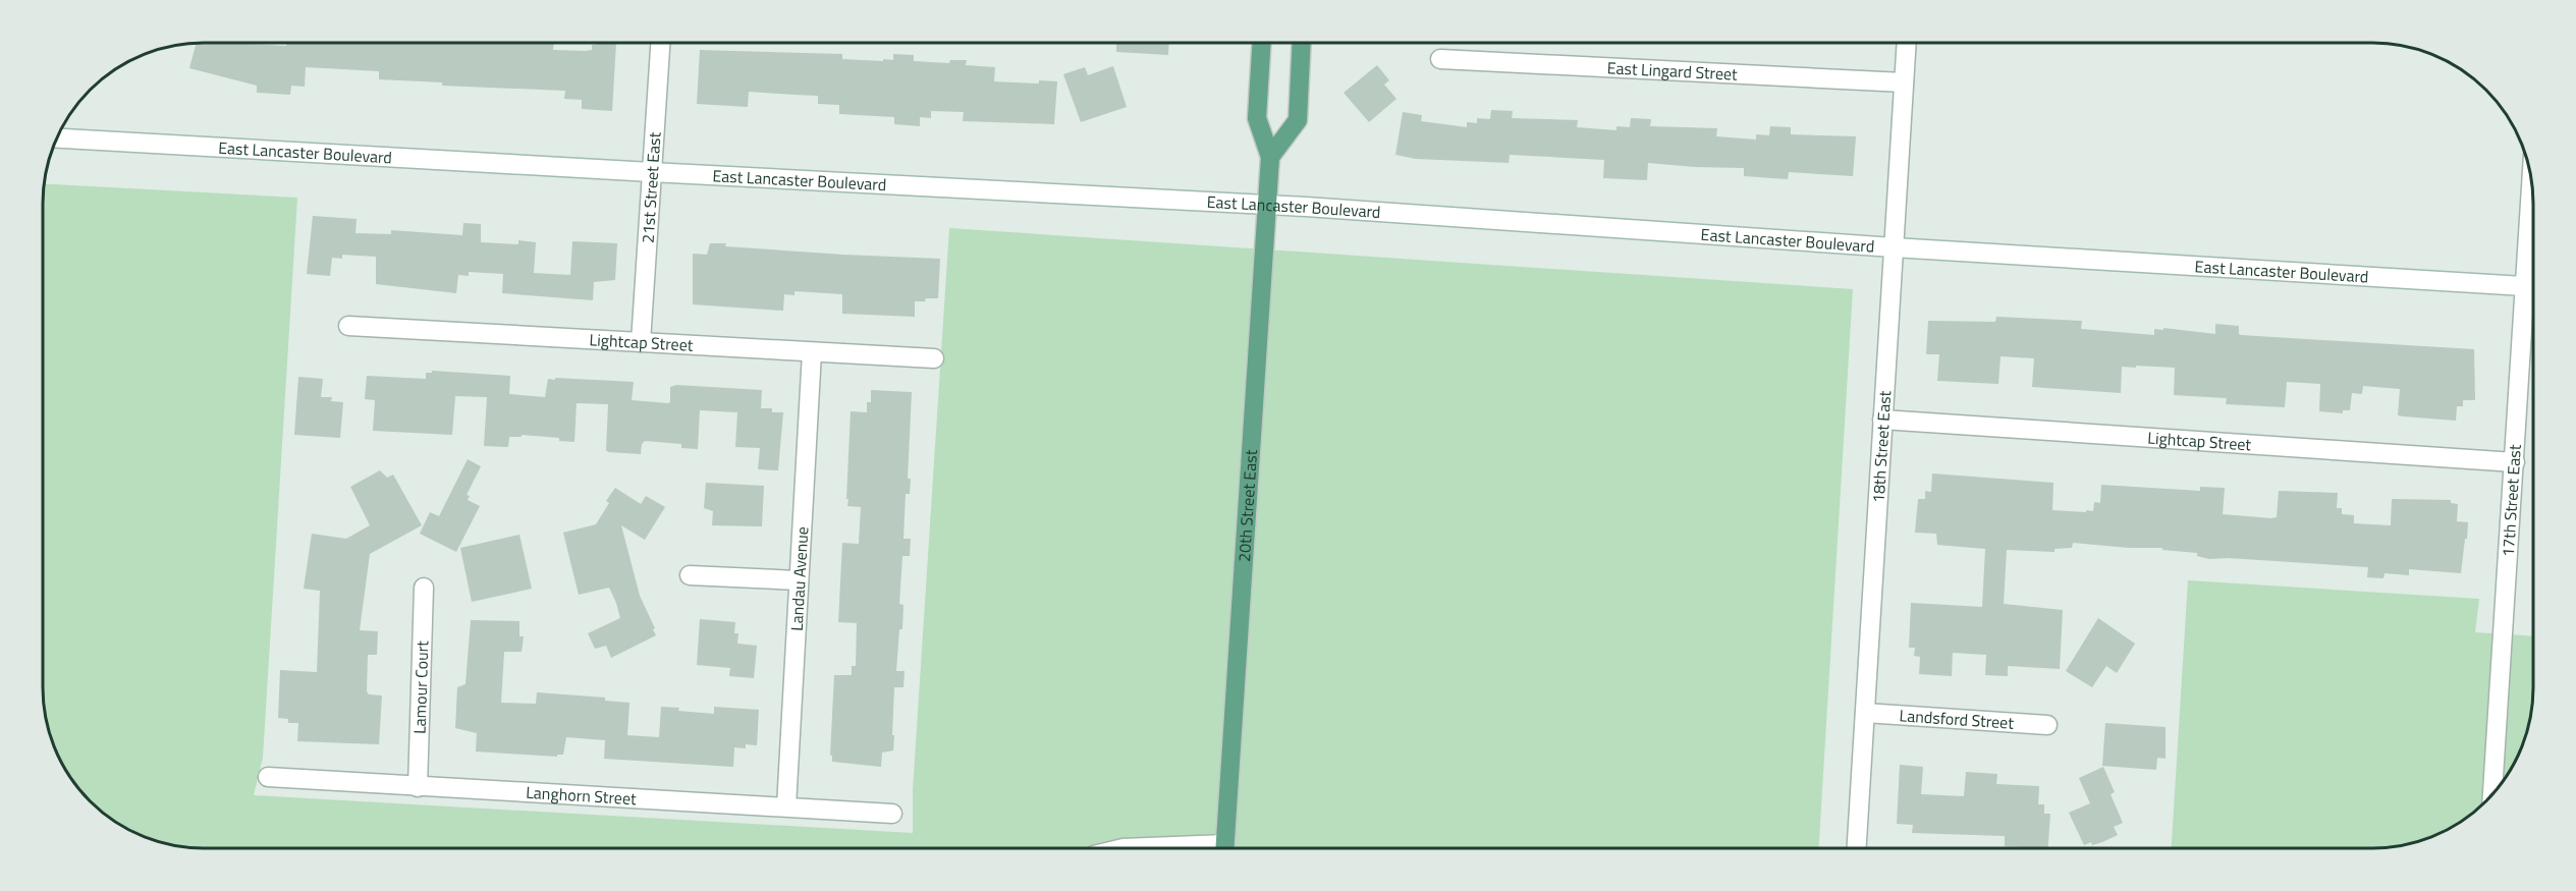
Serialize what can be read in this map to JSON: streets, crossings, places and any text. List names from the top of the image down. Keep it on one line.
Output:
{"streets":{"main road":["20th Street East"],"street":["East Lingard Street","East Lancaster Boulevard","21st Street East","Lightcap Street","18th Street East","17th Street East","Landau Avenue","Lamour Court","Landsford Street","Langhorn Street"]},"crossings":[["East Lingard Street","18th Street East"],["East Lancaster Boulevard","21st Street East"],["East Lancaster Boulevard","18th Street East"],["East Lancaster Boulevard","17th Street East"],["East Lancaster Boulevard","20th Street East"],["21st Street East","Lightcap Street"],["Lightcap Street","18th Street East"],["Lightcap Street","17th Street East"],["Lightcap Street","Landau Avenue"],["18th Street East","Landsford Street"],["Landau Avenue","Langhorn Street"],["Lamour Court","Langhorn Street"]]}
